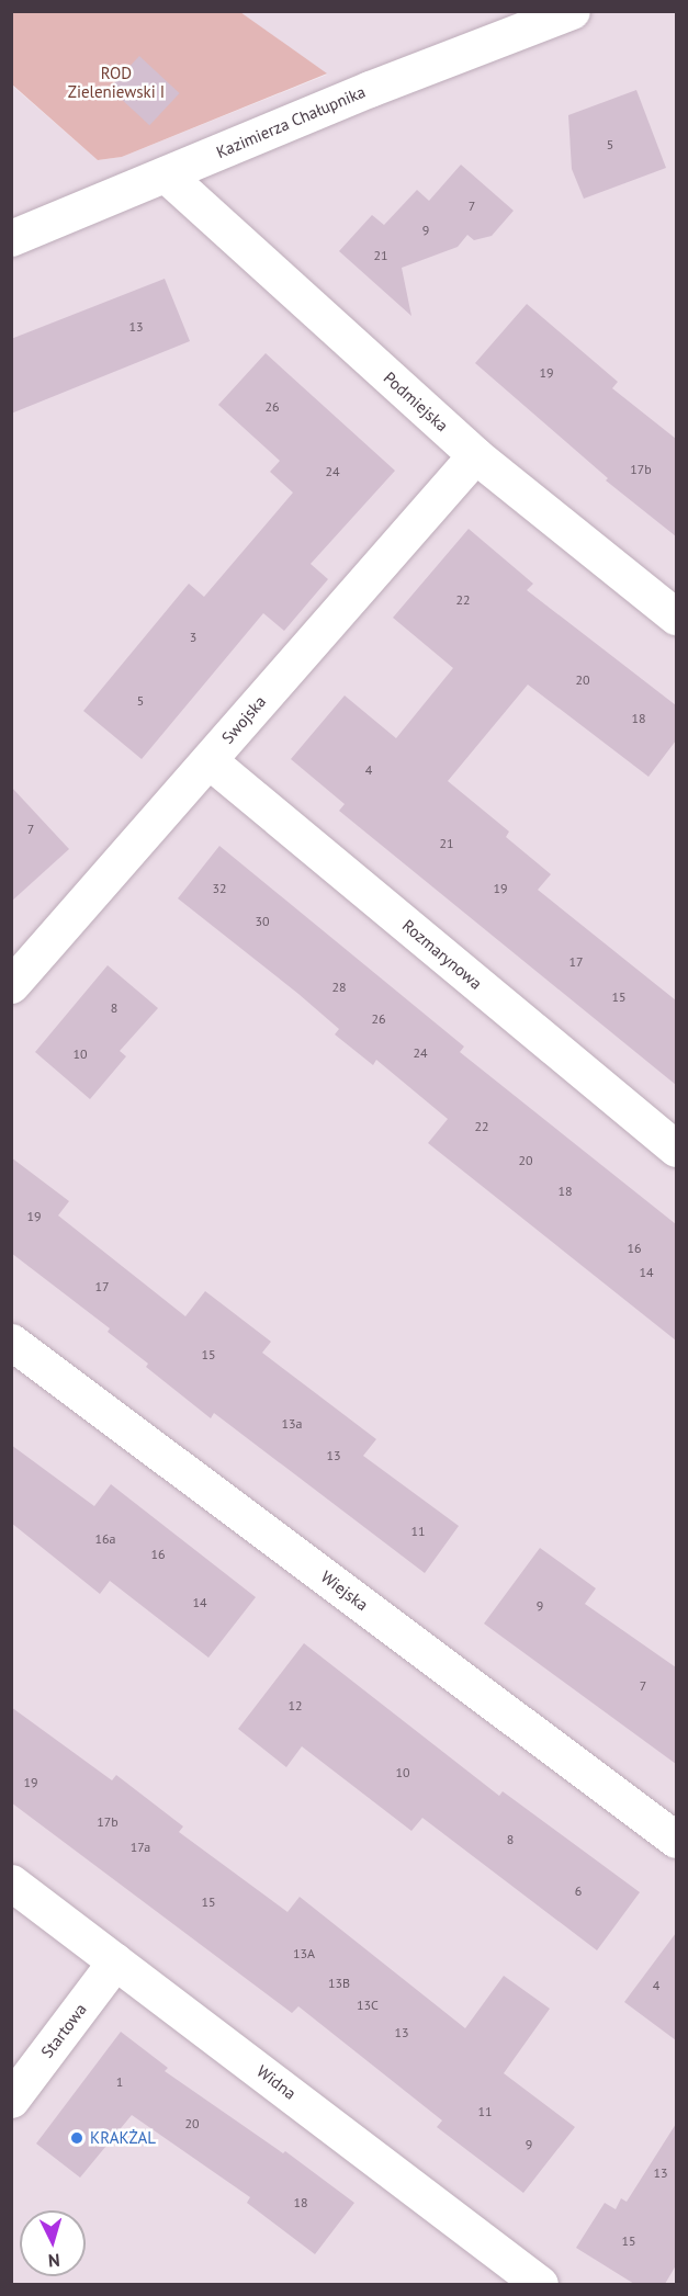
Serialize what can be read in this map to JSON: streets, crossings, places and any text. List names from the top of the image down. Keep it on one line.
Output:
{"streets":{"street":["Kazimierza Chałupnika","Podmiejska","Swojska","Rozmarynowa","Wiejska","Startowa","Widna"]},"crossings":[["Kazimierza Chałupnika","Podmiejska"],["Podmiejska","Swojska"],["Swojska","Rozmarynowa"],["Startowa","Widna"]],"parks":["ROD Zieleniewski I"],"places":["KRAKŻAL"],"house_numbers":["5","7","9","21","13","19","26","17b","24","22","3","20","5","18","4","7","21","32","19","30","17","28","15","8","26","24","10","22","20","18","19","16","14","17","15","13a","13","11","16a","16","14","9","7","12","10","19","17b","8","17a","6","15","13A","13B","4","13C","13","1","11","20","9","13","18","15"],"north":"bottom"}
